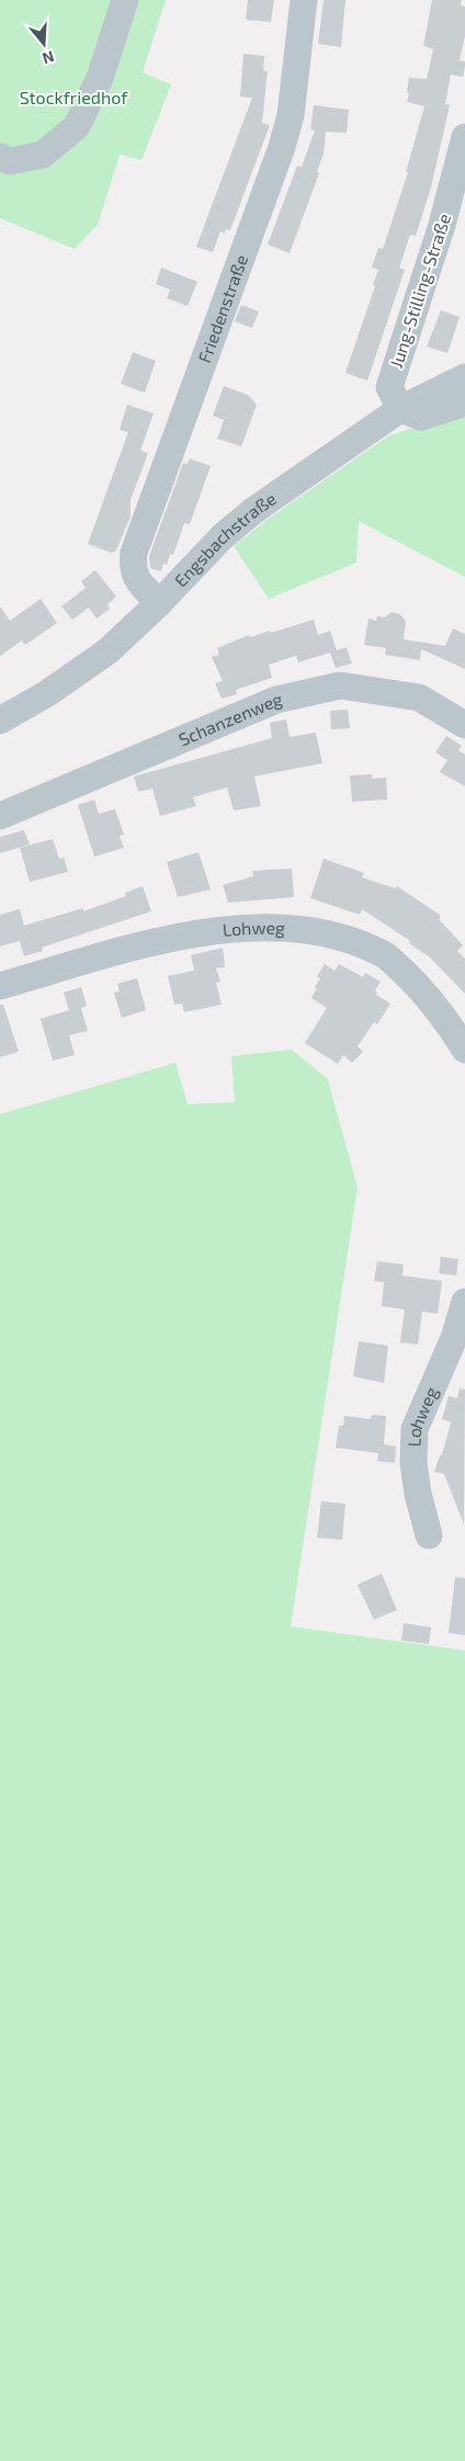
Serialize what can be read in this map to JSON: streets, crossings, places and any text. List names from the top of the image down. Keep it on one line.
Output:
{"streets":{"street":["Jung-Stilling-Straße","Friedenstraße","Engsbachstraße","Schanzenweg","Lohweg"]},"crossings":[["Jung-Stilling-Straße","Engsbachstraße"],["Friedenstraße","Engsbachstraße"]],"parks":["Stockfriedhof"],"north":"bottom"}
